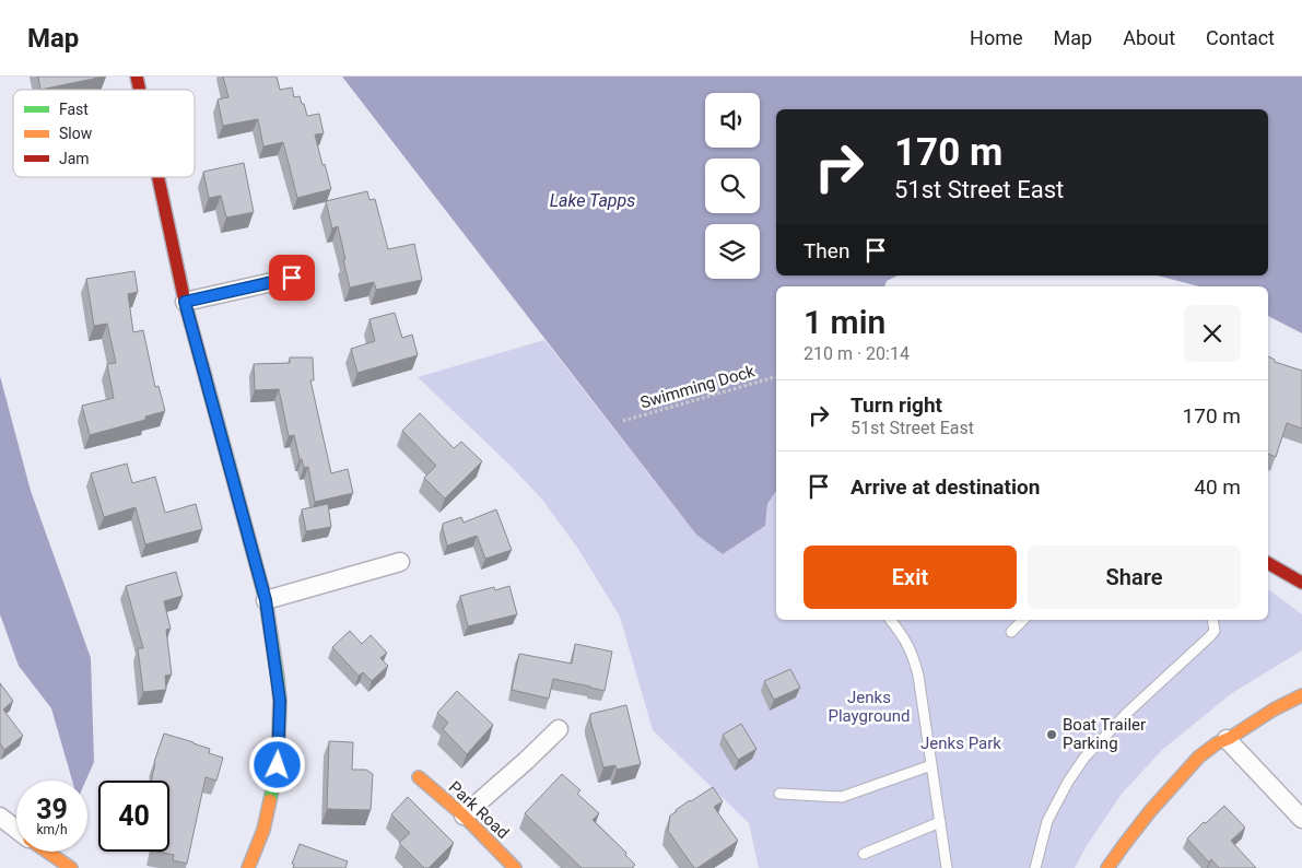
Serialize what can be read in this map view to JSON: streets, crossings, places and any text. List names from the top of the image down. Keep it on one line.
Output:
{"streets":{"street":["Park Road"],"path":["Swimming Dock"]},"water":["Lake Tapps"],"parks":["Jenks Playground","Jenks Park"],"places":["Boat Trailer Parking"],"legend":["Fast","Slow","Jam"],"page":{"header":"Map","nav":["Home","Map","About","Contact"],"turn":["170 m","51st Street East"],"then":"Then","heading":["1 min","210 m · 20:14"],"list":[{"name":"Turn right","note":"51st Street East","value":"170 m"},{"name":"Arrive at destination","value":"40 m"}],"buttons":["Exit","Share"],"speed":"39 km/h","limit":"40"}}
